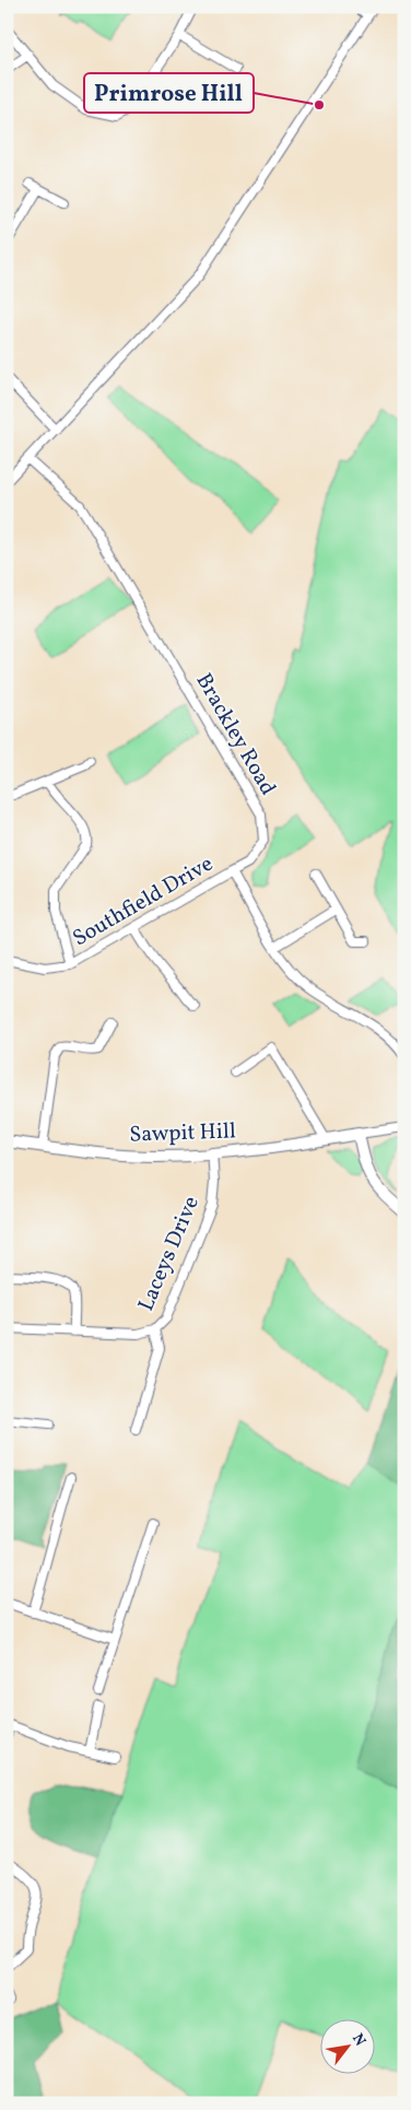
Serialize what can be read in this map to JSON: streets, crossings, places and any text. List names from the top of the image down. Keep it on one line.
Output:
{"streets":{"street":["Brackley Road","Southfield Drive","Sawpit Hill","Laceys Drive"]},"crossings":[["Brackley Road","Southfield Drive"],["Sawpit Hill","Laceys Drive"]],"places":["Primrose Hill"],"north":"top right"}
